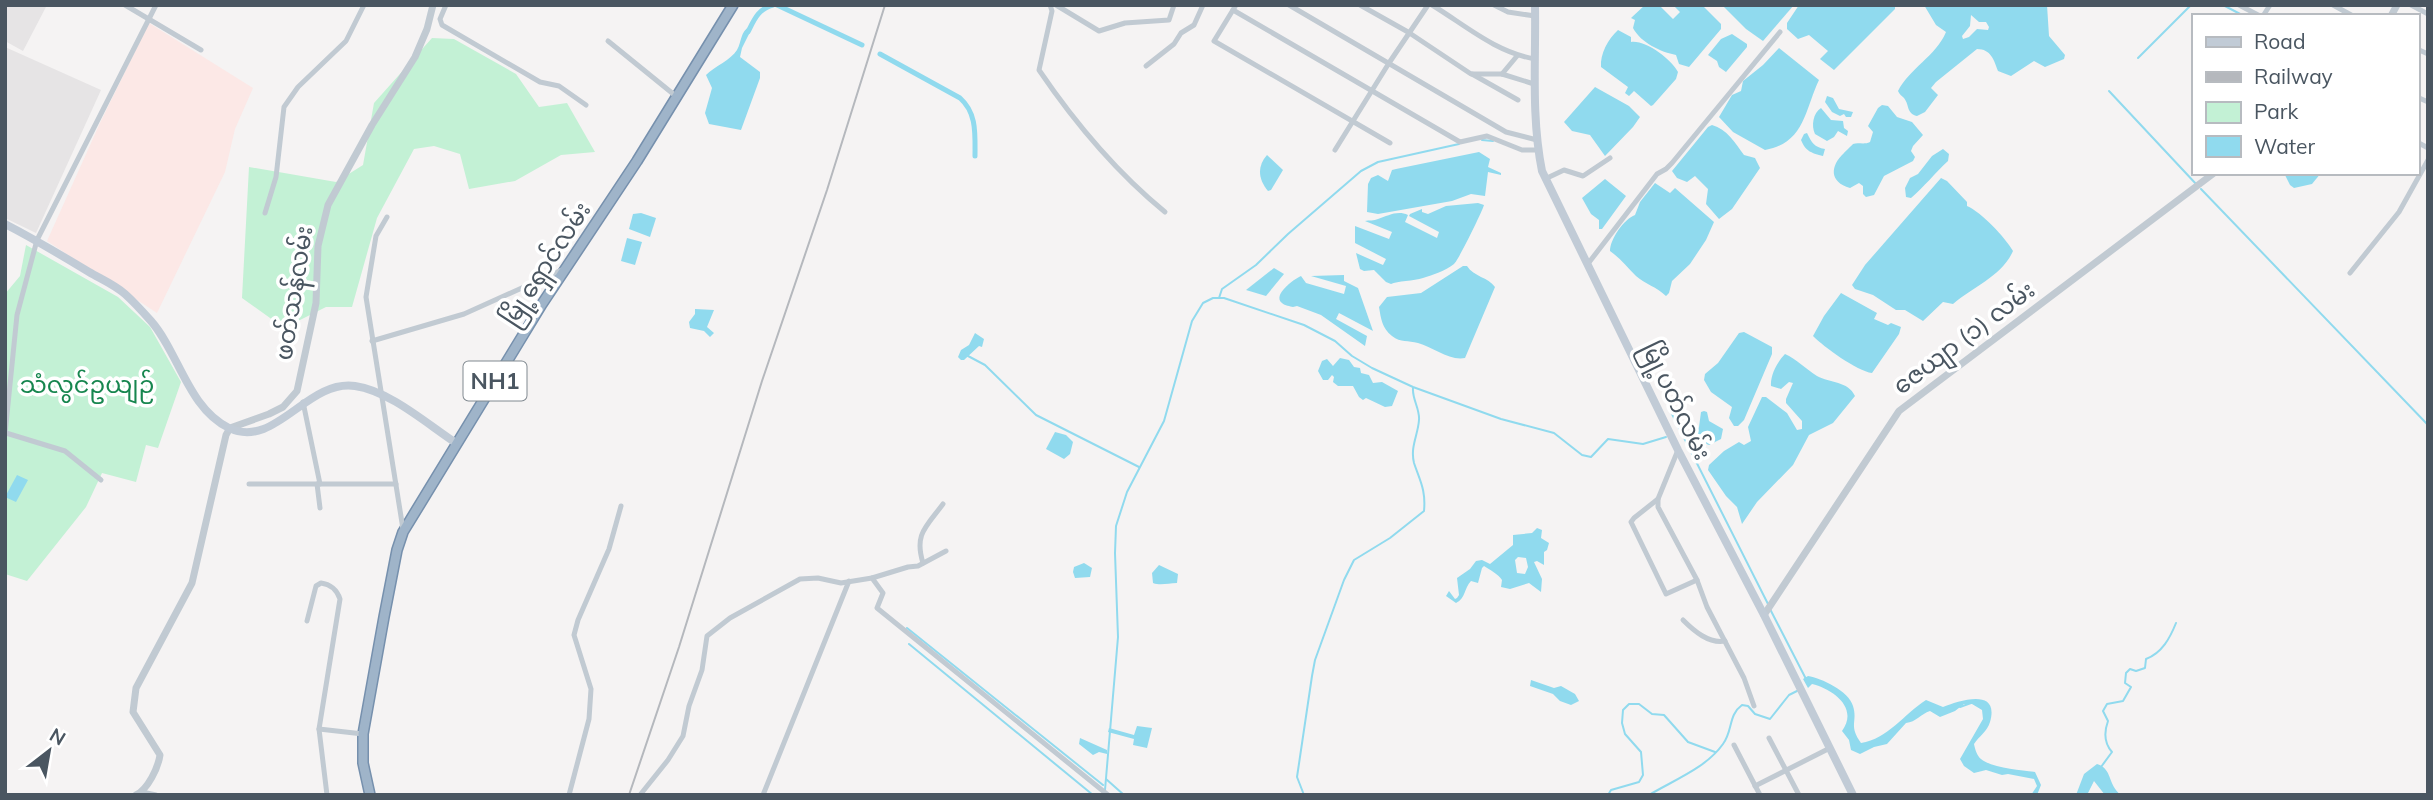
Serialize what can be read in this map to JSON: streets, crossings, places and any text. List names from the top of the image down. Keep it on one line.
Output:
{"streets":{"highway":["မြို့ရှောင်လမ်း","NH1"],"main road":["မြို့ပတ်လမ်း"],"street":["ဖတ်သန်လမ်း","ဇေယျာ (၁) လမ်း"]},"crossings":[["ဇေယျာ (၁) လမ်း","မြို့ပတ်လမ်း"]],"parks":["သံလွင်ဥယျဉ်"],"legend":["Road","Railway","Park","Water"],"north":"top right"}
